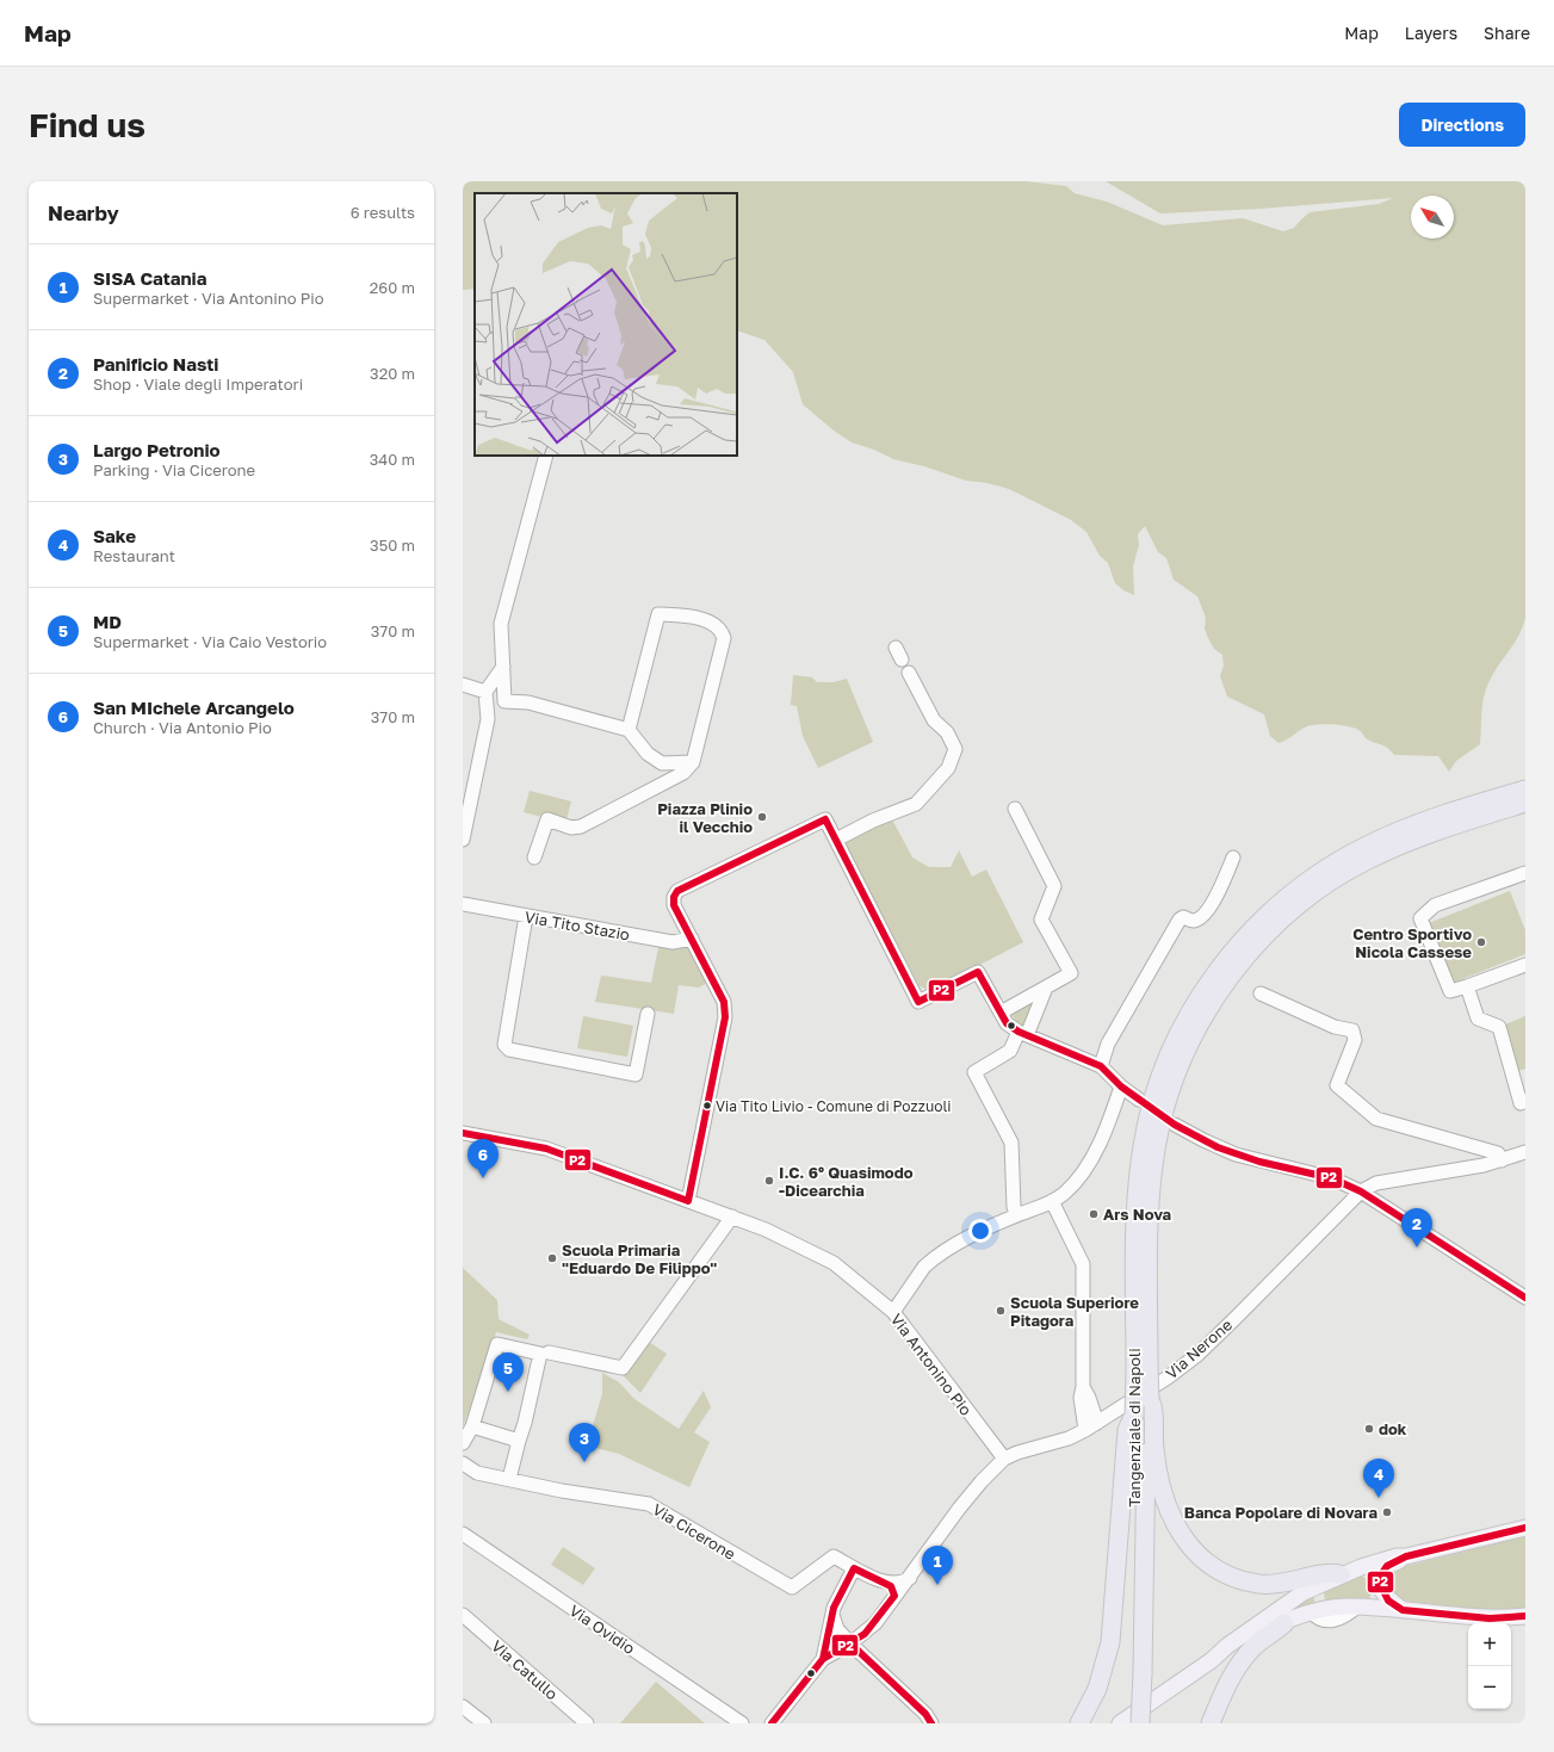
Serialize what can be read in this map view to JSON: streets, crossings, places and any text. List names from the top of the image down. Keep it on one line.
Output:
{"streets":{"highway":["Tangenziale di Napoli"],"street":["Via Tito Stazio","Via Nerone","Via Antonino Pio","Via Cicerone","Via Ovidio","Via Catullo"]},"crossings":[["Via Nerone","Via Antonino Pio"]],"places":["Piazza Plinio il Vecchio","Centro Sportivo Nicola Cassese","Via Tito Livio - Comune di Pozzuoli","I.C. 6° Quasimodo -Dicearchia","Ars Nova","Scuola Primaria \"Eduardo De Filippo\"","Scuola Superiore Pitagora","dok","Banca Popolare di Novara"],"lines":["transit line P2"],"north":"top left","page":{"header":"Map","nav":["Map","Layers","Share"],"buttons":"Directions","title":"Find us","heading":["Nearby","6 results"],"list":[{"mark":"1","name":"SISA Catania","note":"Supermarket · Via Antonino Pio","value":"260 m"},{"mark":"2","name":"Panificio Nasti","note":"Shop · Viale degli Imperatori","value":"320 m"},{"mark":"3","name":"Largo Petronio","note":"Parking · Via Cicerone","value":"340 m"},{"mark":"4","name":"Sake","note":"Restaurant","value":"350 m"},{"mark":"5","name":"MD","note":"Supermarket · Via Caio Vestorio","value":"370 m"},{"mark":"6","name":"San MIchele Arcangelo","note":"Church · Via Antonio Pio","value":"370 m"}],"pins":["6","2","5","3","4","1"],"map_buttons":["+","−"]}}
